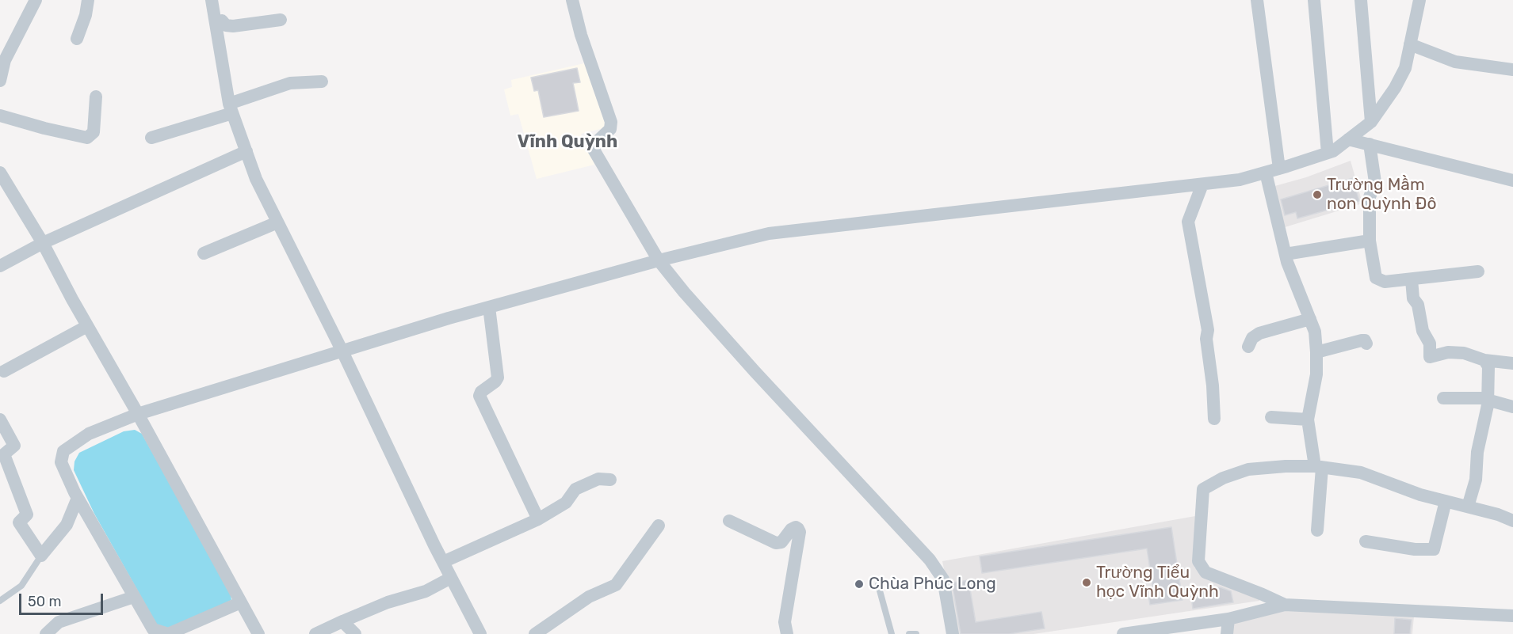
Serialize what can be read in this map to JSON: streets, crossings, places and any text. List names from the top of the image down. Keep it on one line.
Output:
{"districts":["Vĩnh Quỳnh"],"places":["Trường Mầm non Quỳnh Đô","Trường Tiểu học Vĩnh Quỳnh","Chùa Phúc Long"],"scale_bar":"50 m"}
